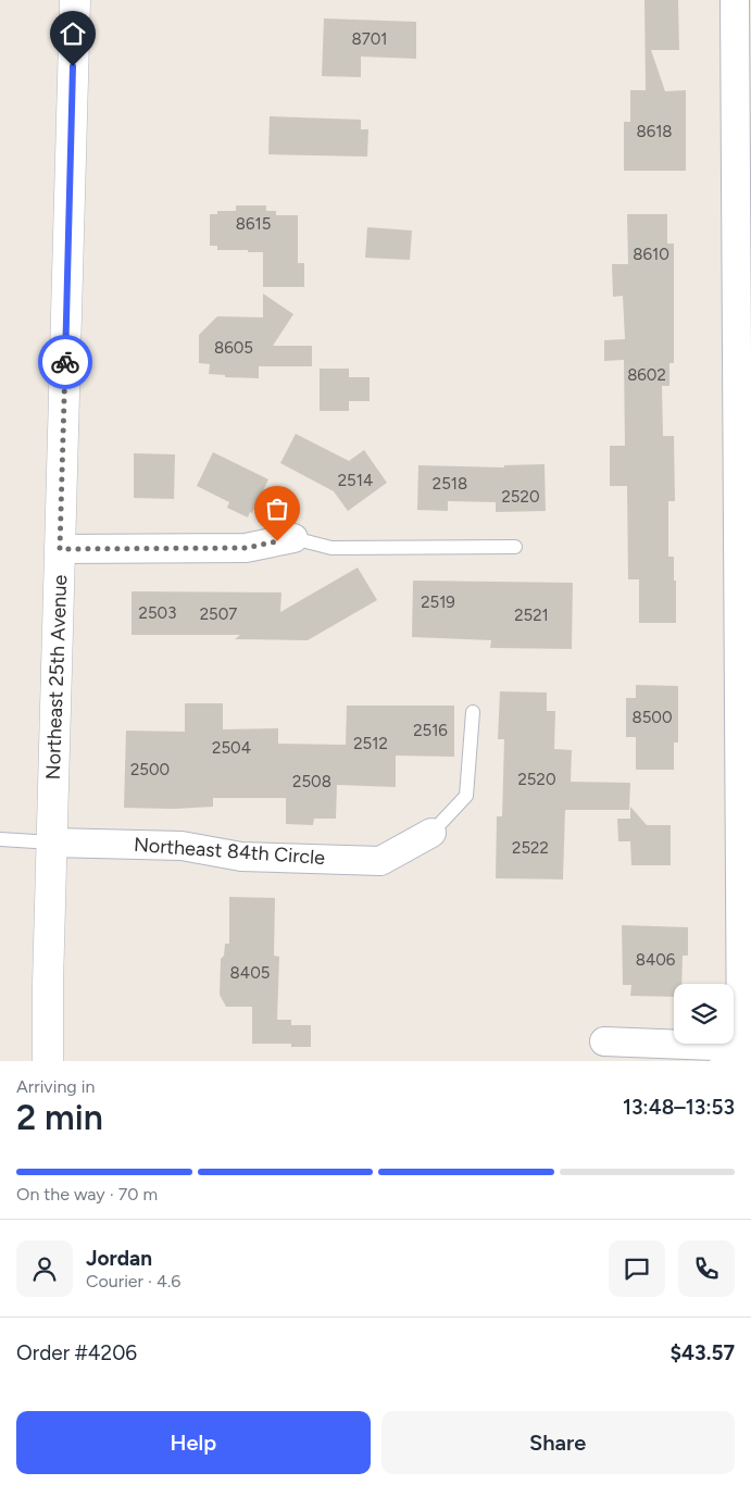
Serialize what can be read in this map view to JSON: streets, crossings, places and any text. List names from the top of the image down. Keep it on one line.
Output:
{"streets":{"street":["Northeast 25th Avenue","Northeast 84th Circle"]},"crossings":[["Northeast 25th Avenue","Northeast 84th Circle"]],"house_numbers":["8701","8618","8615","8610","8605","8602","2514","2518","2520","2519","2503","2507","2521","8500","2516","2512","2504","2500","2520","2508","2522","8406","8405"],"page":{"heading":["2 min","Arriving in","13:48–13:53"],"panel":["Jordan","Courier · 4.6","Order #4206","$43.57"],"bar":"On the way · 70 m","buttons":["Help","Share"]}}
